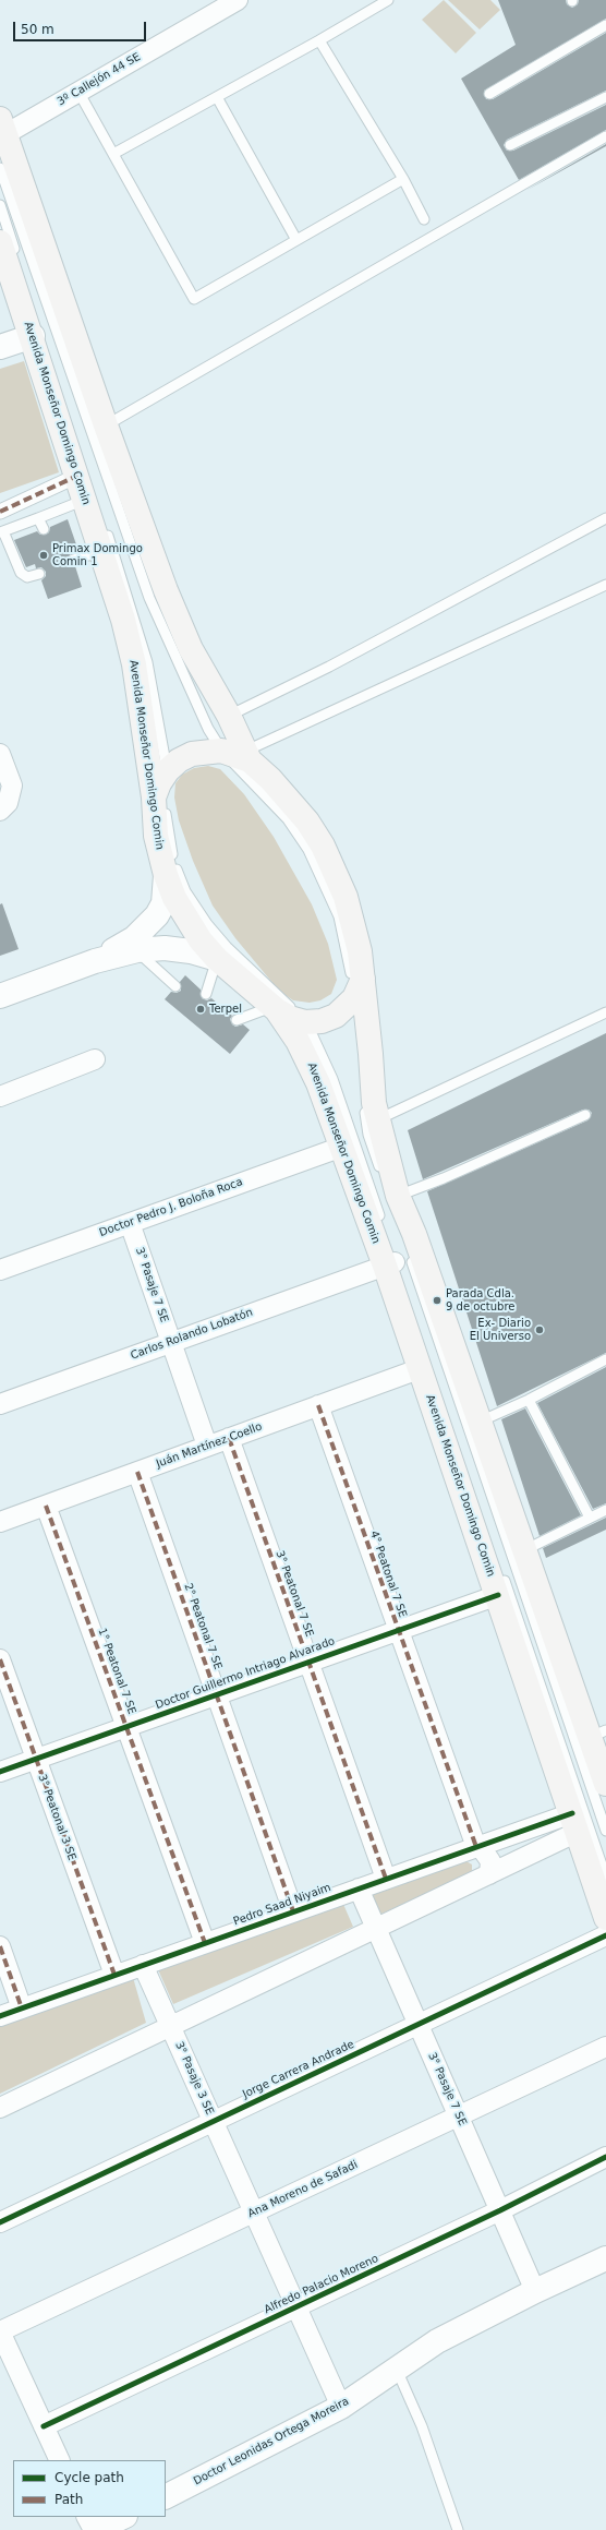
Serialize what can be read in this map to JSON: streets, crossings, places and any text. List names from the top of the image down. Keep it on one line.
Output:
{"streets":{"main road":["Avenida Monseñor Domingo Comin"],"street":["3º Callejón 44 SE","Doctor Pedro J. Boloña Roca","3° Pasaje 7 SE","Carlos Rolando Lobatón","Juán Martínez Coello","4° Peatonal 7 SE","3° Peatonal 7 SE","2° Peatonal 7 SE","1° Peatonal 7 SE","Doctor Guillermo Intriago Alvarado","3° Peatonal 3 SE","Pedro Saad Niyaim","Jorge Carrera Andrade","3° Pasaje 3 SE","Ana Moreno de Safadi","Alfredo Palacio Moreno","Doctor Leonidas Ortega Moreira"]},"crossings":[["Avenida Monseñor Domingo Comin","Doctor Pedro J. Boloña Roca"],["Avenida Monseñor Domingo Comin","Carlos Rolando Lobatón"],["Avenida Monseñor Domingo Comin","Juán Martínez Coello"],["Avenida Monseñor Domingo Comin","Doctor Guillermo Intriago Alvarado"],["Avenida Monseñor Domingo Comin","Pedro Saad Niyaim"],["Doctor Pedro J. Boloña Roca","3° Pasaje 7 SE"],["3° Pasaje 7 SE","Carlos Rolando Lobatón"],["3° Pasaje 7 SE","Juán Martínez Coello"],["3° Pasaje 7 SE","Pedro Saad Niyaim"],["3° Pasaje 7 SE","Jorge Carrera Andrade"],["3° Pasaje 7 SE","Ana Moreno de Safadi"],["3° Pasaje 7 SE","Alfredo Palacio Moreno"],["3° Pasaje 7 SE","Doctor Leonidas Ortega Moreira"],["Juán Martínez Coello","4° Peatonal 7 SE"],["Juán Martínez Coello","3° Peatonal 7 SE"],["Juán Martínez Coello","2° Peatonal 7 SE"],["Juán Martínez Coello","1° Peatonal 7 SE"],["4° Peatonal 7 SE","Doctor Guillermo Intriago Alvarado"],["4° Peatonal 7 SE","Pedro Saad Niyaim"],["3° Peatonal 7 SE","Doctor Guillermo Intriago Alvarado"],["3° Peatonal 7 SE","Pedro Saad Niyaim"],["2° Peatonal 7 SE","Doctor Guillermo Intriago Alvarado"],["2° Peatonal 7 SE","Pedro Saad Niyaim"],["1° Peatonal 7 SE","Doctor Guillermo Intriago Alvarado"],["1° Peatonal 7 SE","Pedro Saad Niyaim"],["Doctor Guillermo Intriago Alvarado","3° Peatonal 3 SE"],["3° Peatonal 3 SE","Pedro Saad Niyaim"],["Pedro Saad Niyaim","3° Pasaje 3 SE"],["Jorge Carrera Andrade","3° Pasaje 3 SE"],["3° Pasaje 3 SE","Ana Moreno de Safadi"],["3° Pasaje 3 SE","Alfredo Palacio Moreno"],["3° Pasaje 3 SE","Doctor Leonidas Ortega Moreira"]],"places":["Primax Domingo Comin 1","Terpel","Parada Cdla. 9 de octubre","Ex- Diario El Universo"],"legend":["Cycle path","Path"],"scale_bar":"50 m"}
